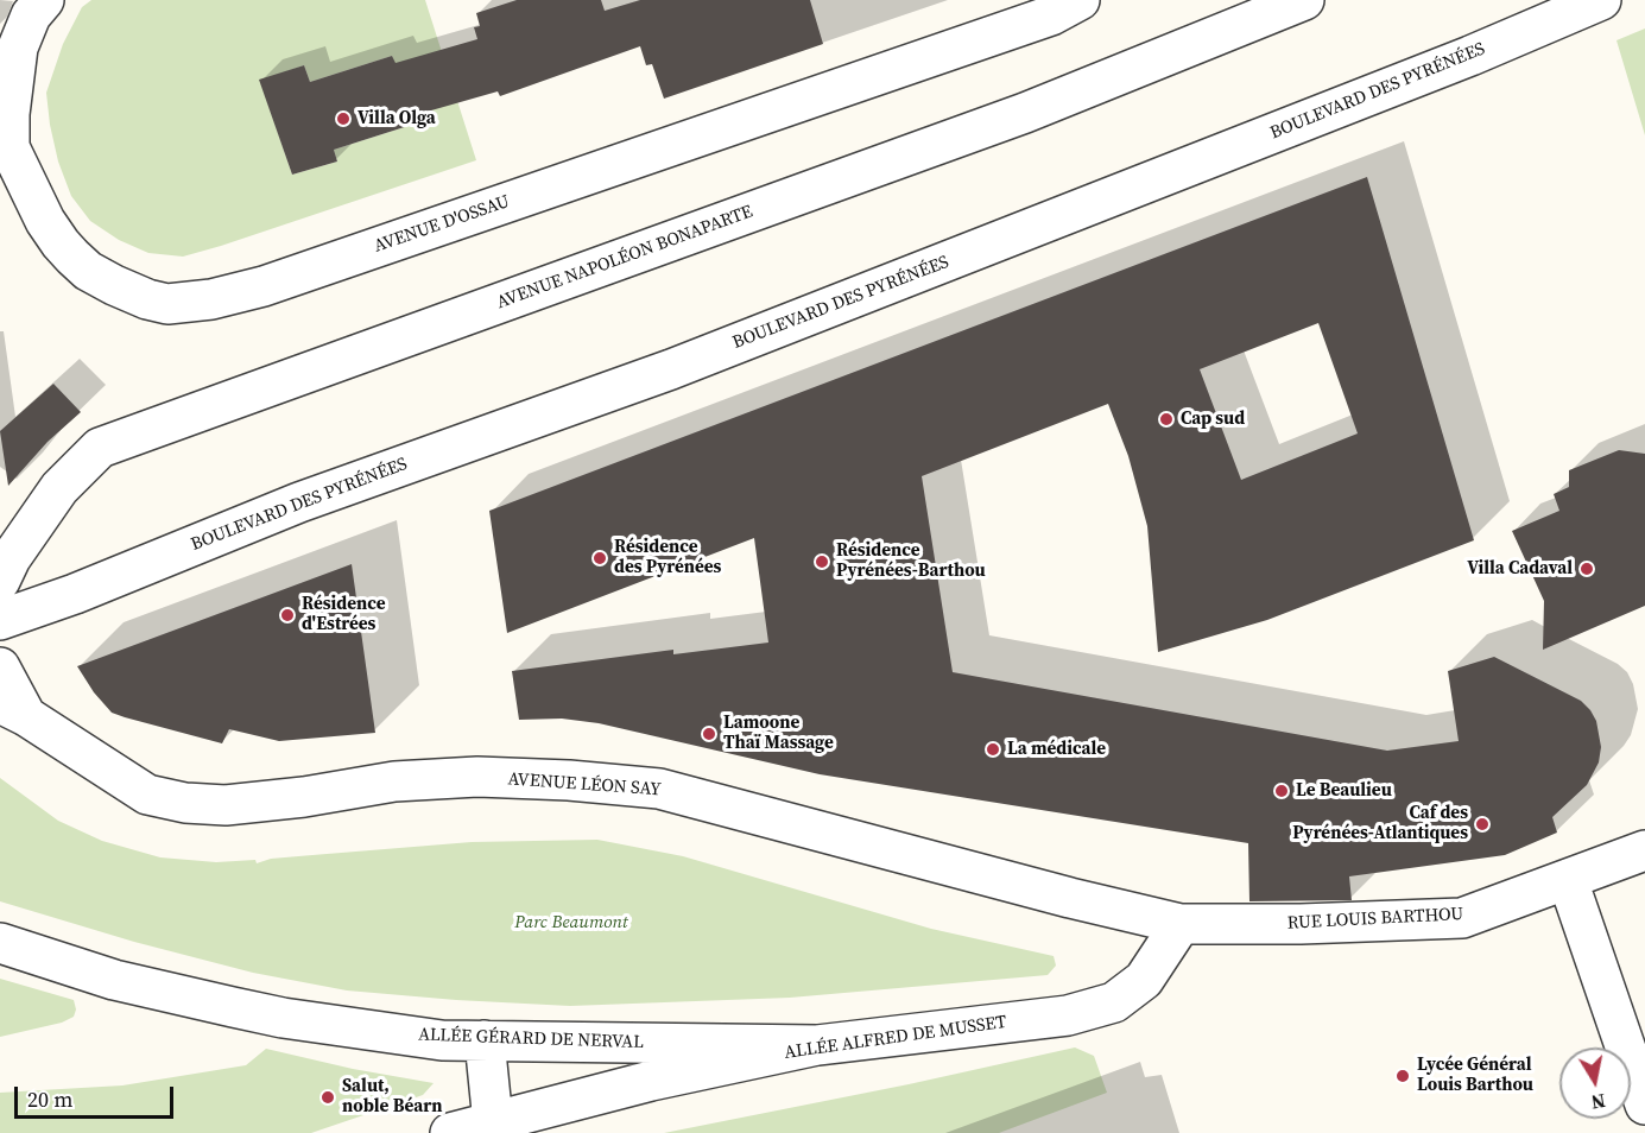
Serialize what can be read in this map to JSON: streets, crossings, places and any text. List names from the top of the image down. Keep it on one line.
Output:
{"streets":{"street":["BOULEVARD DES PYRÉNÉES","AVENUE D'OSSAU","AVENUE NAPOLÉON BONAPARTE","AVENUE LÉON SAY","RUE LOUIS BARTHOU","ALLÉE ALFRED DE MUSSET","ALLÉE GÉRARD DE NERVAL"]},"crossings":[["AVENUE LÉON SAY","RUE LOUIS BARTHOU"],["AVENUE LÉON SAY","ALLÉE ALFRED DE MUSSET"],["RUE LOUIS BARTHOU","ALLÉE ALFRED DE MUSSET"],["ALLÉE ALFRED DE MUSSET","ALLÉE GÉRARD DE NERVAL"]],"parks":["Parc Beaumont"],"places":["Villa Olga","Cap sud","Résidence des Pyrénées","Résidence Pyrénées-Barthou","Villa Cadaval","Résidence d'Estrées","Lamoone Thaï Massage","La médicale","Le Beaulieu","Caf des Pyrénées-Atlantiques","Lycée Général Louis Barthou","Salut, noble Béarn"],"scale_bar":"20 m","north":"bottom"}
